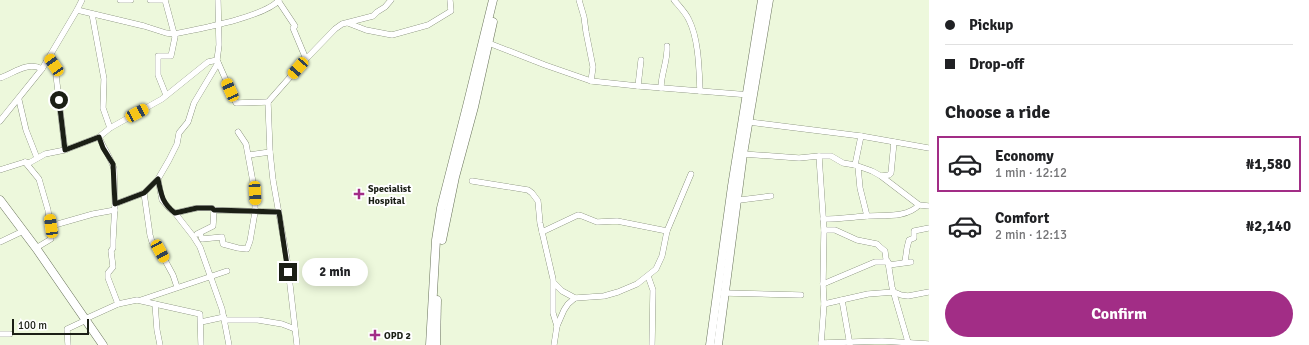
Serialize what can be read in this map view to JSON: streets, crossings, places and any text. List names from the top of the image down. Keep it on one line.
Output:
{"places":{"health":["Specialist Hospital","OPD 2"]},"scale_bar":"100 m","page":{"banner":["Pickup","Drop-off"],"heading":"Choose a ride","list":[{"name":"Economy","note":"1 min · 12:12","value":"₦1,580"},{"name":"Comfort","note":"2 min · 12:13","value":"₦2,140"}],"bubble":"2 min","buttons":"Confirm","scale":"100 m"}}
